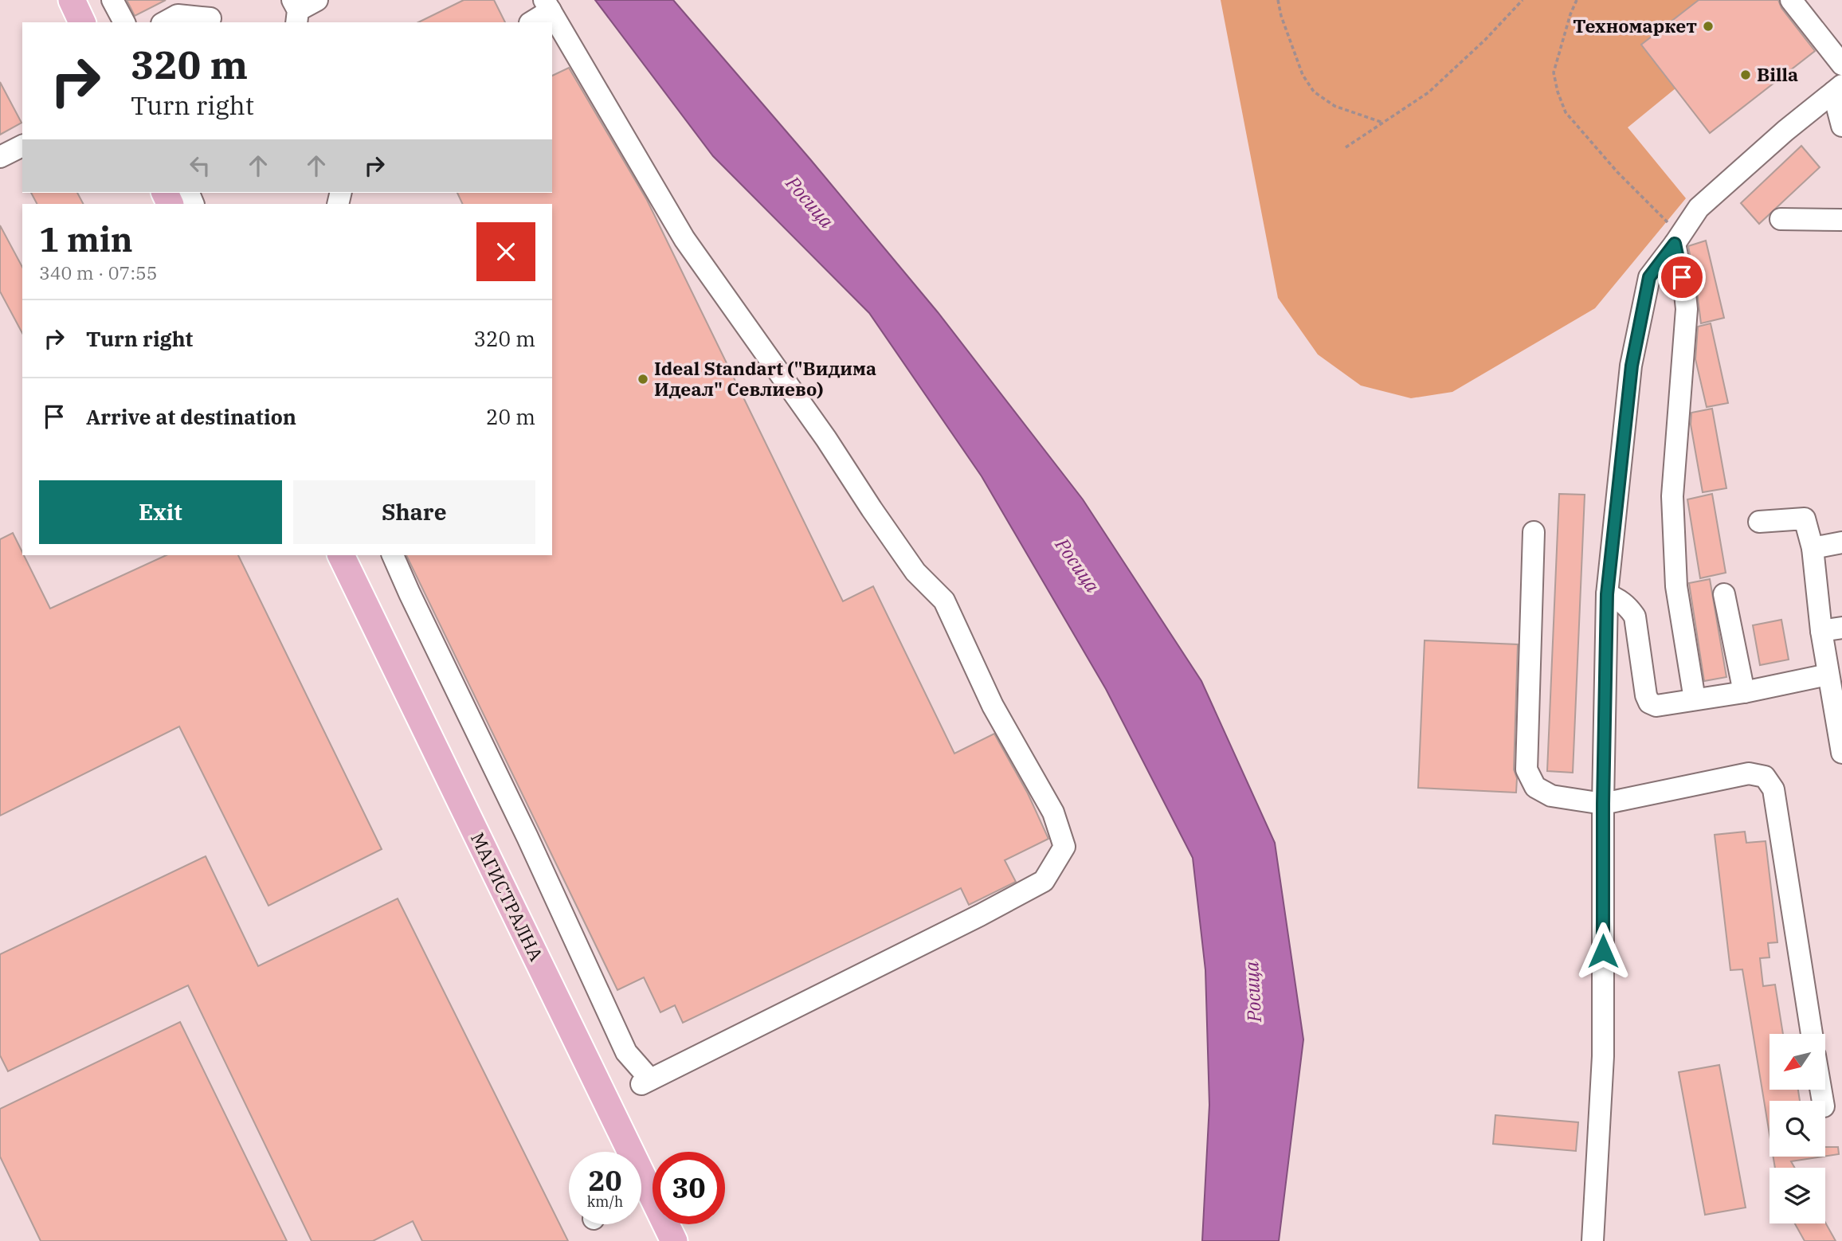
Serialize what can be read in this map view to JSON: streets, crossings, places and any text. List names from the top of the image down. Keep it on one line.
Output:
{"streets":{"main road":["МАГИСТРАЛНА"]},"water":["Росица"],"places":["Техномаркет","Billa","Ideal Standart (\"Видима Идеал\" Севлиево)"],"north":"bottom left","page":{"turn":["320 m","Turn right"],"heading":["1 min","340 m · 07:55"],"list":[{"name":"Turn right","value":"320 m"},{"name":"Arrive at destination","value":"20 m"}],"buttons":["Exit","Share"],"speed":"20 km/h","limit":"30"}}
